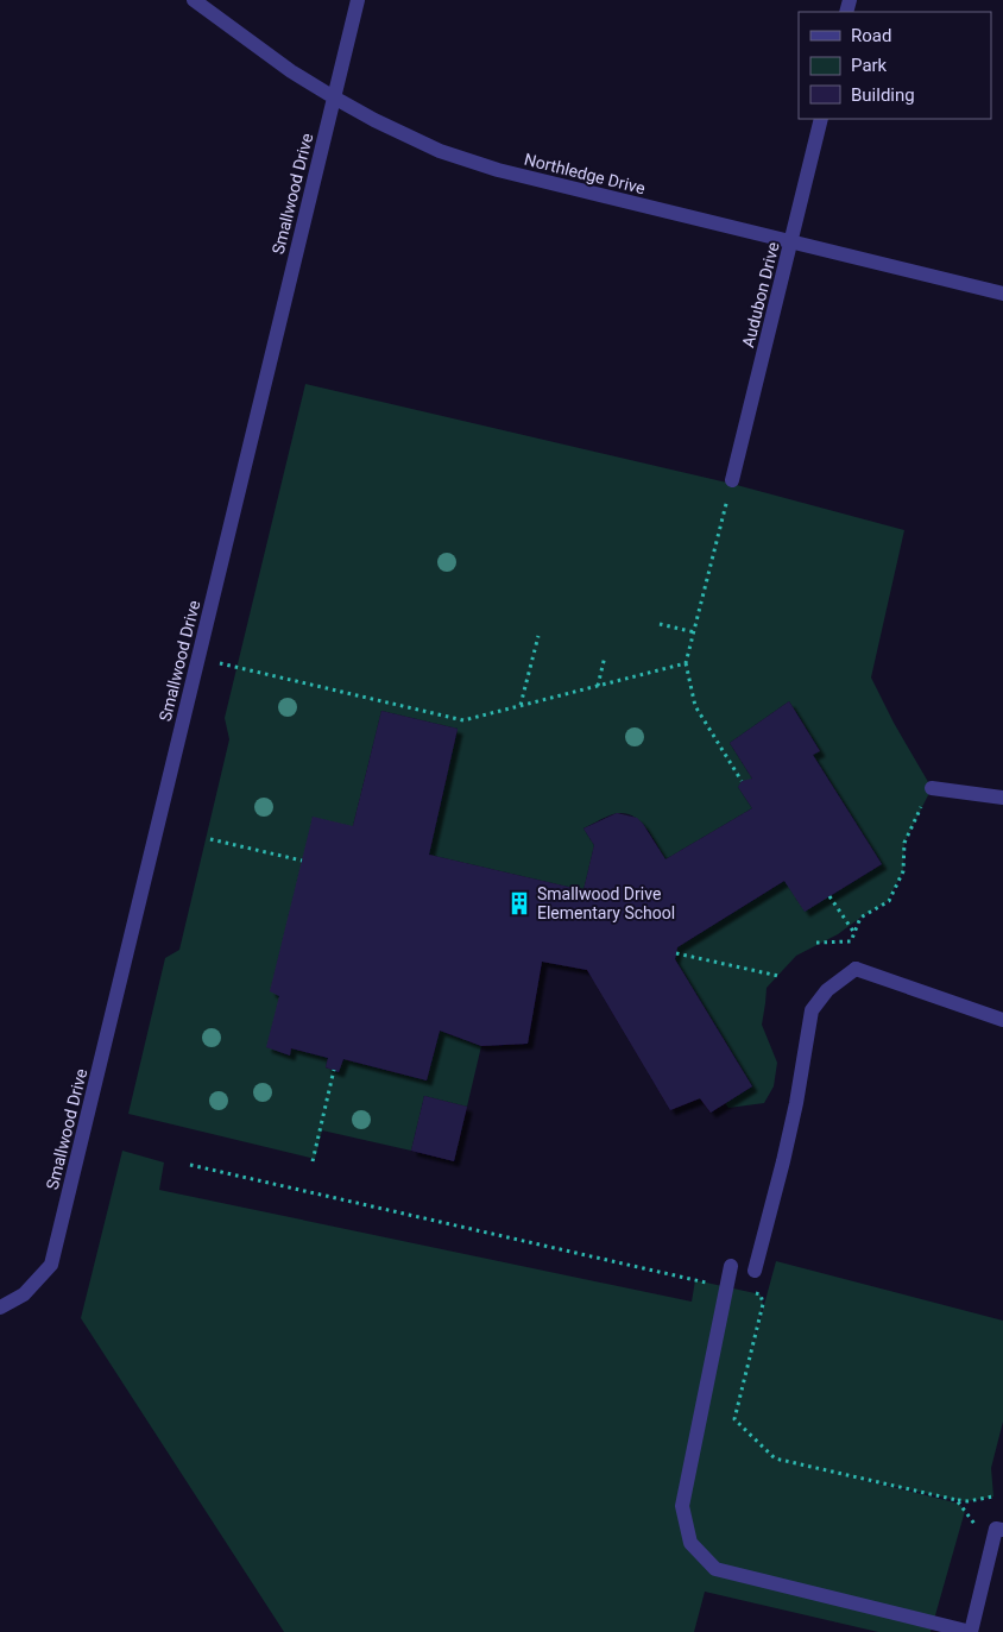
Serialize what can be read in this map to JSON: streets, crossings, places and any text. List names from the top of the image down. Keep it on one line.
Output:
{"streets":{"street":["Northledge Drive","Smallwood Drive","Audubon Drive"]},"crossings":[["Northledge Drive","Smallwood Drive"],["Northledge Drive","Audubon Drive"]],"places":{"building":["Smallwood Drive Elementary School"]},"legend":["Road","Park","Building"]}
